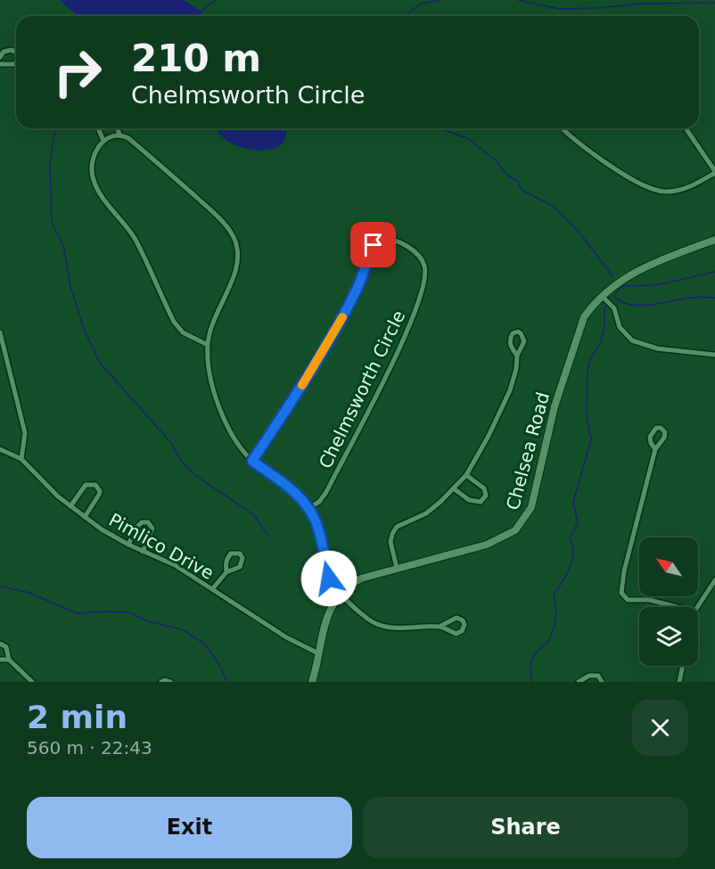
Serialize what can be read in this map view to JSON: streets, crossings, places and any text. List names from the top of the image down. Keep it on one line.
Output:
{"streets":{"street":["Chelmsworth Circle","Chelsea Road","Pimlico Drive"]},"crossings":[["Chelsea Road","Pimlico Drive"]],"north":"top left","page":{"turn":["210 m","Chelmsworth Circle"],"heading":["2 min","560 m · 22:43"],"buttons":["Exit","Share"]}}
